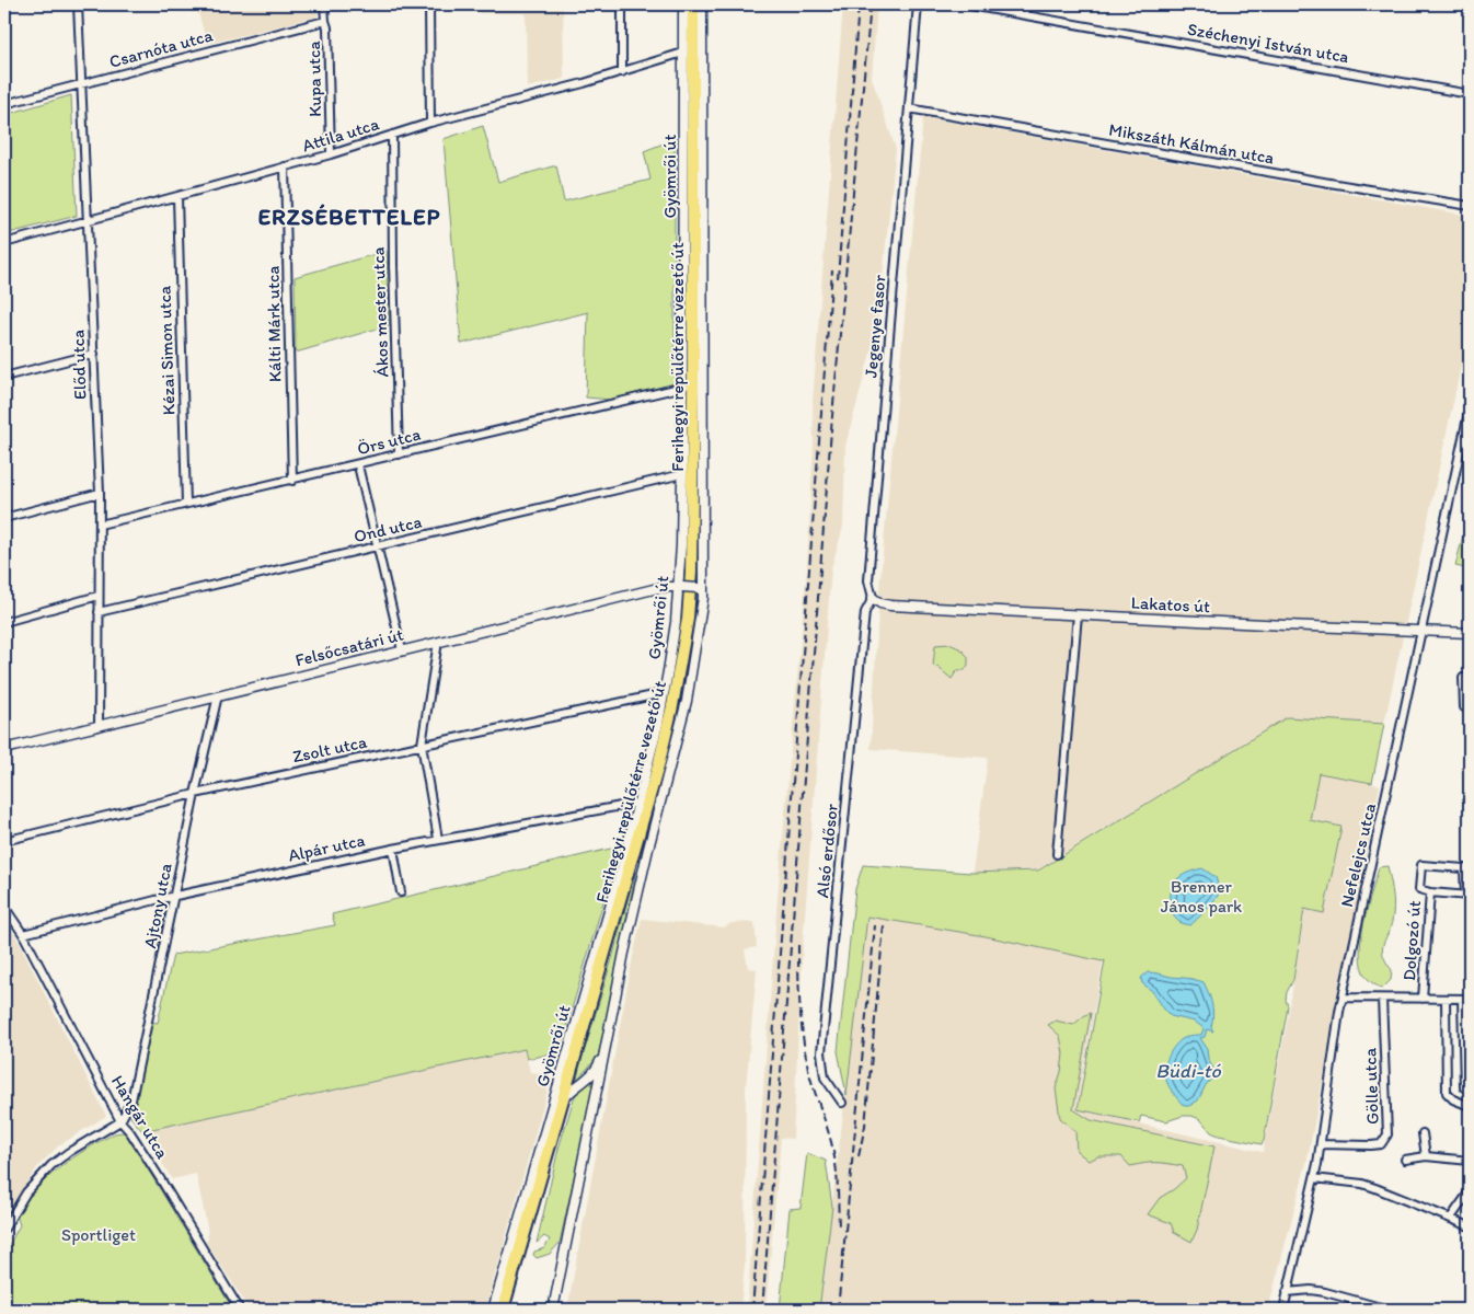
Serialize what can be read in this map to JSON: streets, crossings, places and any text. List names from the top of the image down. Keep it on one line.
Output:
{"streets":{"main road":["Ferihegyi repülőtérre vezető út"],"street":["Széchenyi István utca","Csarnóta utca","Kupa utca","Attila utca","Mikszáth Kálmán utca","Gyömrői út","Ákos mester utca","Kálti Márk utca","Jegenye fasor","Kézai Simon utca","Előd utca","Örs utca","Ond utca","Lakatos út","Felsőcsatári út","Zsolt utca","Alpár utca","Alsó erdősor","Nefelejcs utca","Ajtony utca","Dolgozó út","Gölle utca","Hangár utca"]},"crossings":[["Csarnóta utca","Kupa utca"],["Csarnóta utca","Előd utca"],["Kupa utca","Attila utca"],["Attila utca","Gyömrői út"],["Attila utca","Ákos mester utca"],["Attila utca","Kálti Márk utca"],["Attila utca","Kézai Simon utca"],["Attila utca","Előd utca"],["Mikszáth Kálmán utca","Jegenye fasor"],["Gyömrői út","Ferihegyi repülőtérre vezető út"],["Gyömrői út","Örs utca"],["Gyömrői út","Ond utca"],["Gyömrői út","Felsőcsatári út"],["Gyömrői út","Zsolt utca"],["Gyömrői út","Alpár utca"],["Ákos mester utca","Örs utca"],["Kálti Márk utca","Örs utca"],["Jegenye fasor","Lakatos út"],["Jegenye fasor","Alsó erdősor"],["Kézai Simon utca","Örs utca"],["Előd utca","Örs utca"],["Előd utca","Ond utca"],["Előd utca","Felsőcsatári út"],["Lakatos út","Alsó erdősor"],["Lakatos út","Nefelejcs utca"],["Felsőcsatári út","Ajtony utca"],["Zsolt utca","Ajtony utca"],["Alpár utca","Ajtony utca"],["Alpár utca","Hangár utca"],["Nefelejcs utca","Gölle utca"],["Ajtony utca","Hangár utca"]],"districts":["ERZSÉBETTELEP"],"water":["Büdi-tó"],"parks":["Brenner János park","Sportliget"]}
